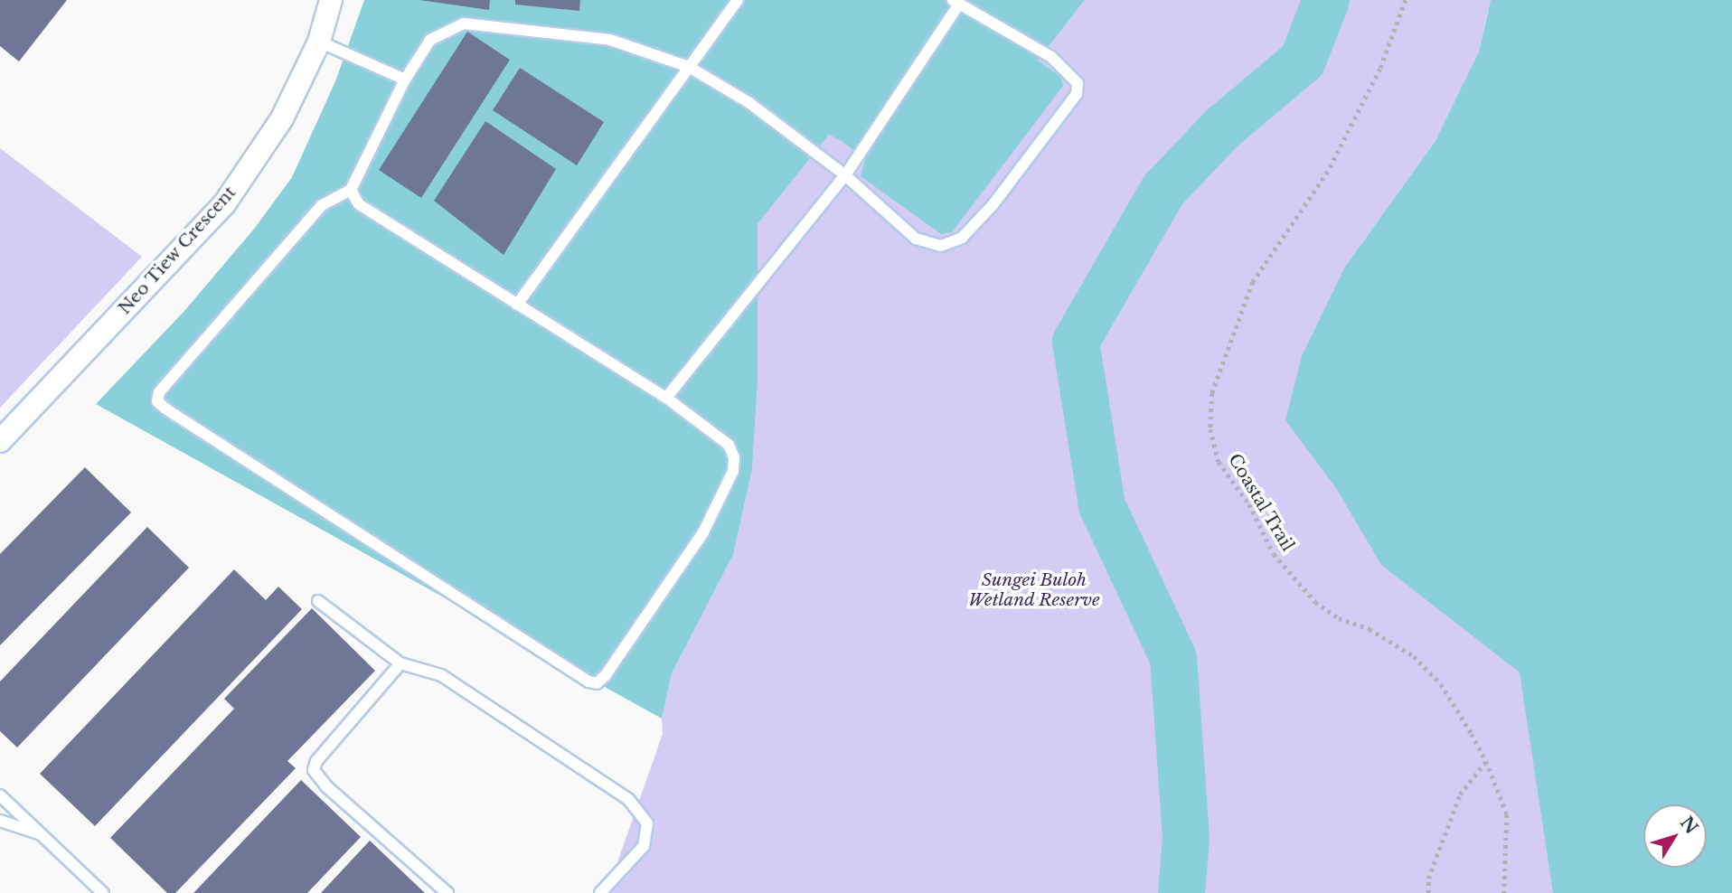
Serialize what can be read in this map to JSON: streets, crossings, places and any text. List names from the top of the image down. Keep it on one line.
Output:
{"streets":{"street":["Neo Tiew Crescent"],"path":["Coastal Trail"]},"parks":["Sungei Buloh Wetland Reserve"],"north":"top right"}
